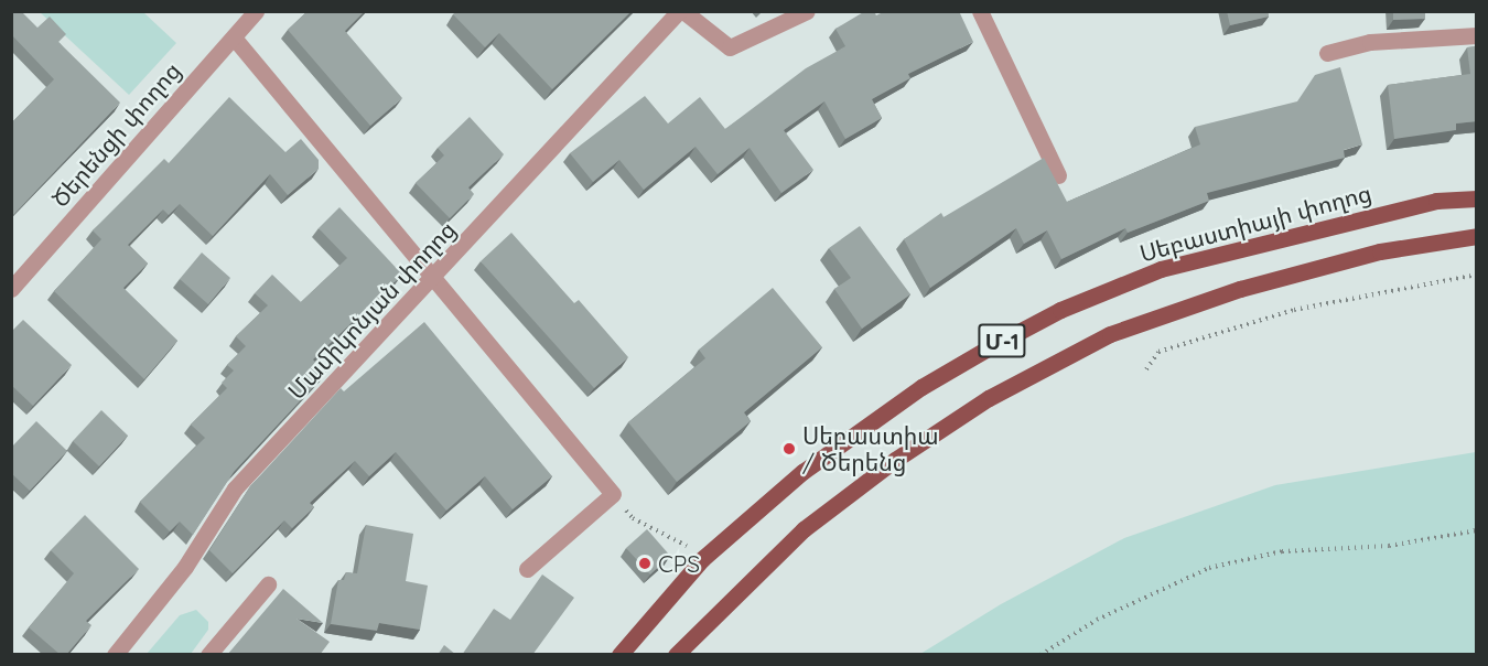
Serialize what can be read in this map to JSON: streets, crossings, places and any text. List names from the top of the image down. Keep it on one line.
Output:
{"streets":{"main road":["Սեբաստիայի փողոց","Մ-1"],"street":["Ծերենցի փողոց","Մամիկոնյան փողոց"]},"places":["Սեբաստիա / Ծերենց","CPS"]}
